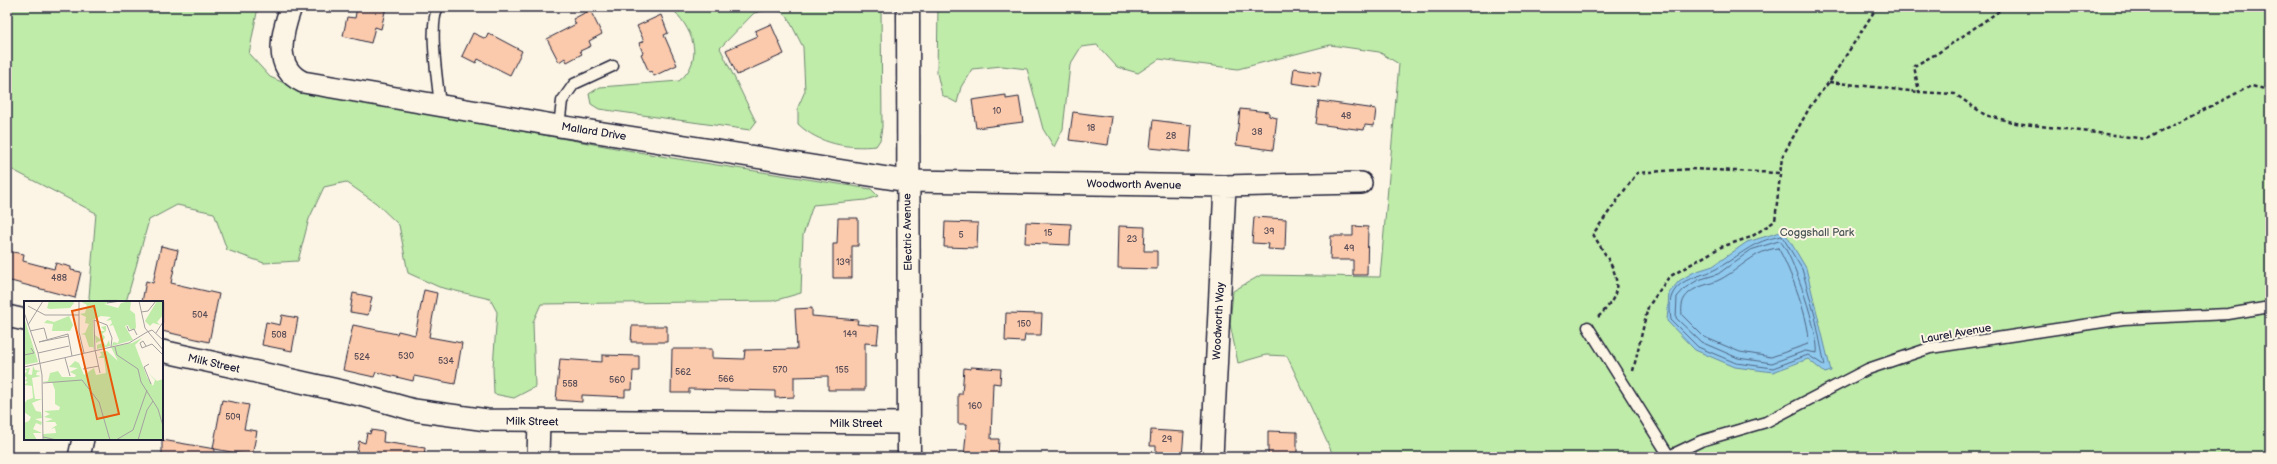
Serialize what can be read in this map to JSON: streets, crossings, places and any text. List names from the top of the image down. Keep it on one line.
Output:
{"streets":{"main road":["Electric Avenue"],"street":["Mallard Drive","Woodworth Avenue","Woodworth Way","Milk Street"],"lane":["Laurel Avenue"]},"crossings":[["Mallard Drive","Woodworth Avenue"],["Mallard Drive","Electric Avenue"],["Woodworth Avenue","Electric Avenue"],["Woodworth Avenue","Woodworth Way"],["Electric Avenue","Milk Street"]],"parks":["Coggshall Park"],"house_numbers":["10","48","18","38","28","39","15","5","23","49","139","488","504","150","149","508","530","524","534","570","155","562","566","560","558","160","509","29"]}
